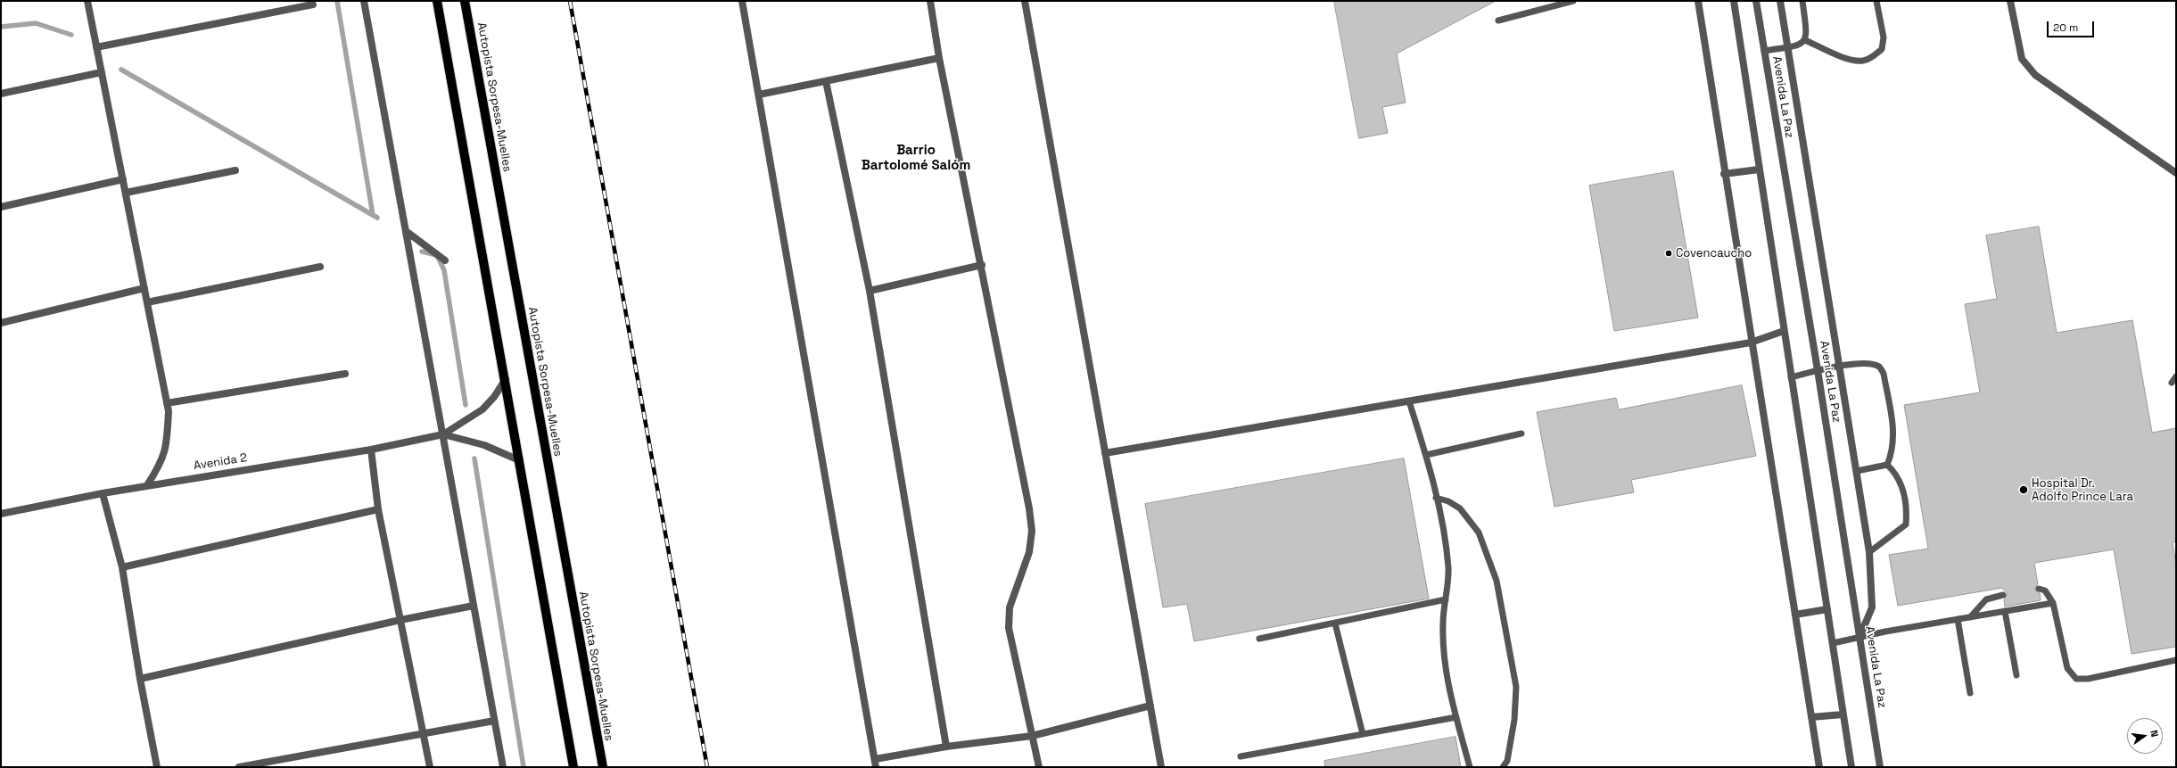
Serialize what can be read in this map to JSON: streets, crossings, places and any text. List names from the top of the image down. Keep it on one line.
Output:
{"streets":{"main road":["Autopista Sorpesa-Muelles"],"street":["Avenida La Paz","Avenida 2"]},"districts":["Barrio Bartolomé Salóm"],"places":["Covencaucho","Hospital Dr. Adolfo Prince Lara"],"scale_bar":"20 m","north":"right"}
